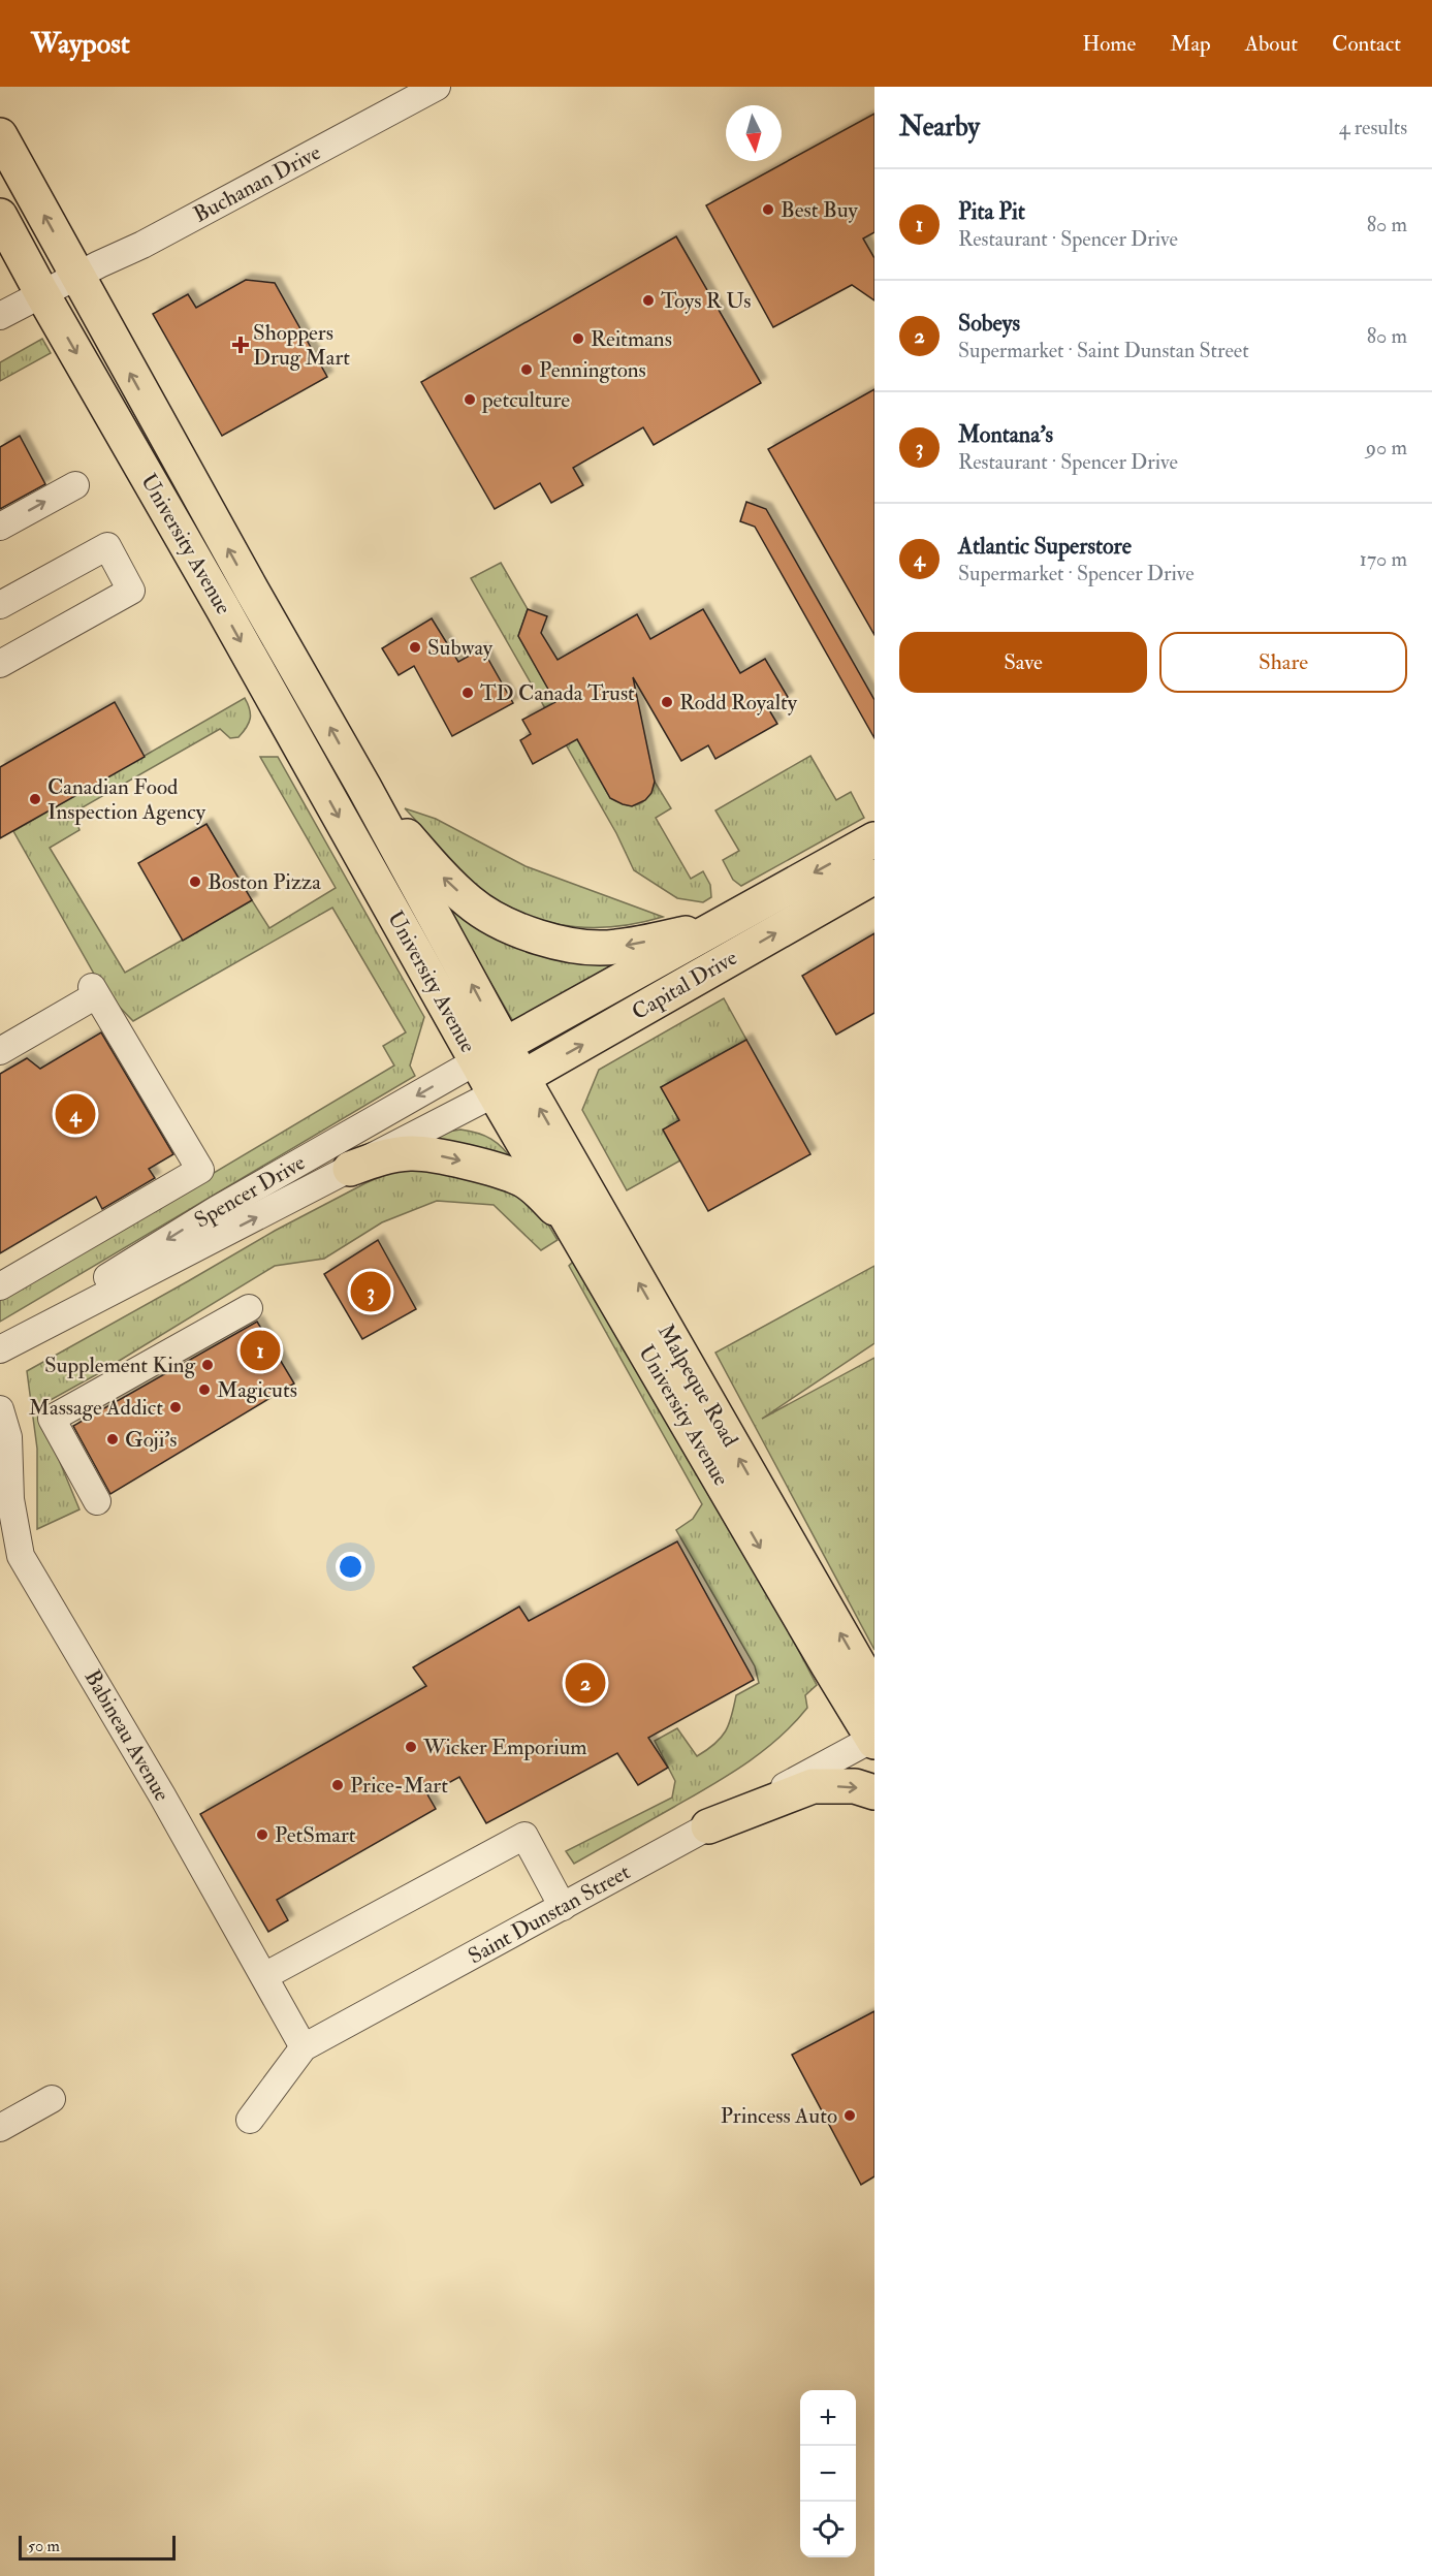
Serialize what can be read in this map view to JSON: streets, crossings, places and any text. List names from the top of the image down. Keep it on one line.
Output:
{"streets":{"main road":["University Avenue","Capital Drive","Malpeque Road"],"street":["Buchanan Drive","Spencer Drive","Babineau Avenue","Saint Dunstan Street"]},"crossings":[["Buchanan Drive","University Avenue"],["University Avenue","Capital Drive"],["University Avenue","Spencer Drive"],["University Avenue","Malpeque Road"],["University Avenue","Saint Dunstan Street"],["Capital Drive","Spencer Drive"],["Capital Drive","Malpeque Road"],["Spencer Drive","Malpeque Road"],["Babineau Avenue","Saint Dunstan Street"]],"one_way":["Malpeque Road"],"places":{"other":["Best Buy","Toys R Us","Reitmans","Penningtons","petculture","Subway","TD Canada Trust","Rodd Royalty","Canadian Food Inspection Agency","Boston Pizza","Supplement King","Magicuts","Massage Addict","Goji's","Wicker Emporium","Price-Mart","PetSmart","Princess Auto"],"health":["Shoppers Drug Mart"]},"scale_bar":"50 m","north":"bottom","page":{"header":"Waypost","nav":["Home","Map","About","Contact"],"heading":["Nearby","4 results"],"list":[{"mark":"1","name":"Pita Pit","note":"Restaurant · Spencer Drive","value":"80 m"},{"mark":"2","name":"Sobeys","note":"Supermarket · Saint Dunstan Street","value":"80 m"},{"mark":"3","name":"Montana's","note":"Restaurant · Spencer Drive","value":"90 m"},{"mark":"4","name":"Atlantic Superstore","note":"Supermarket · Spencer Drive","value":"170 m"}],"buttons":["Save","Share"],"pins":["4","3","1","2"],"map_buttons":["+","−"],"scale":"50 m"}}
